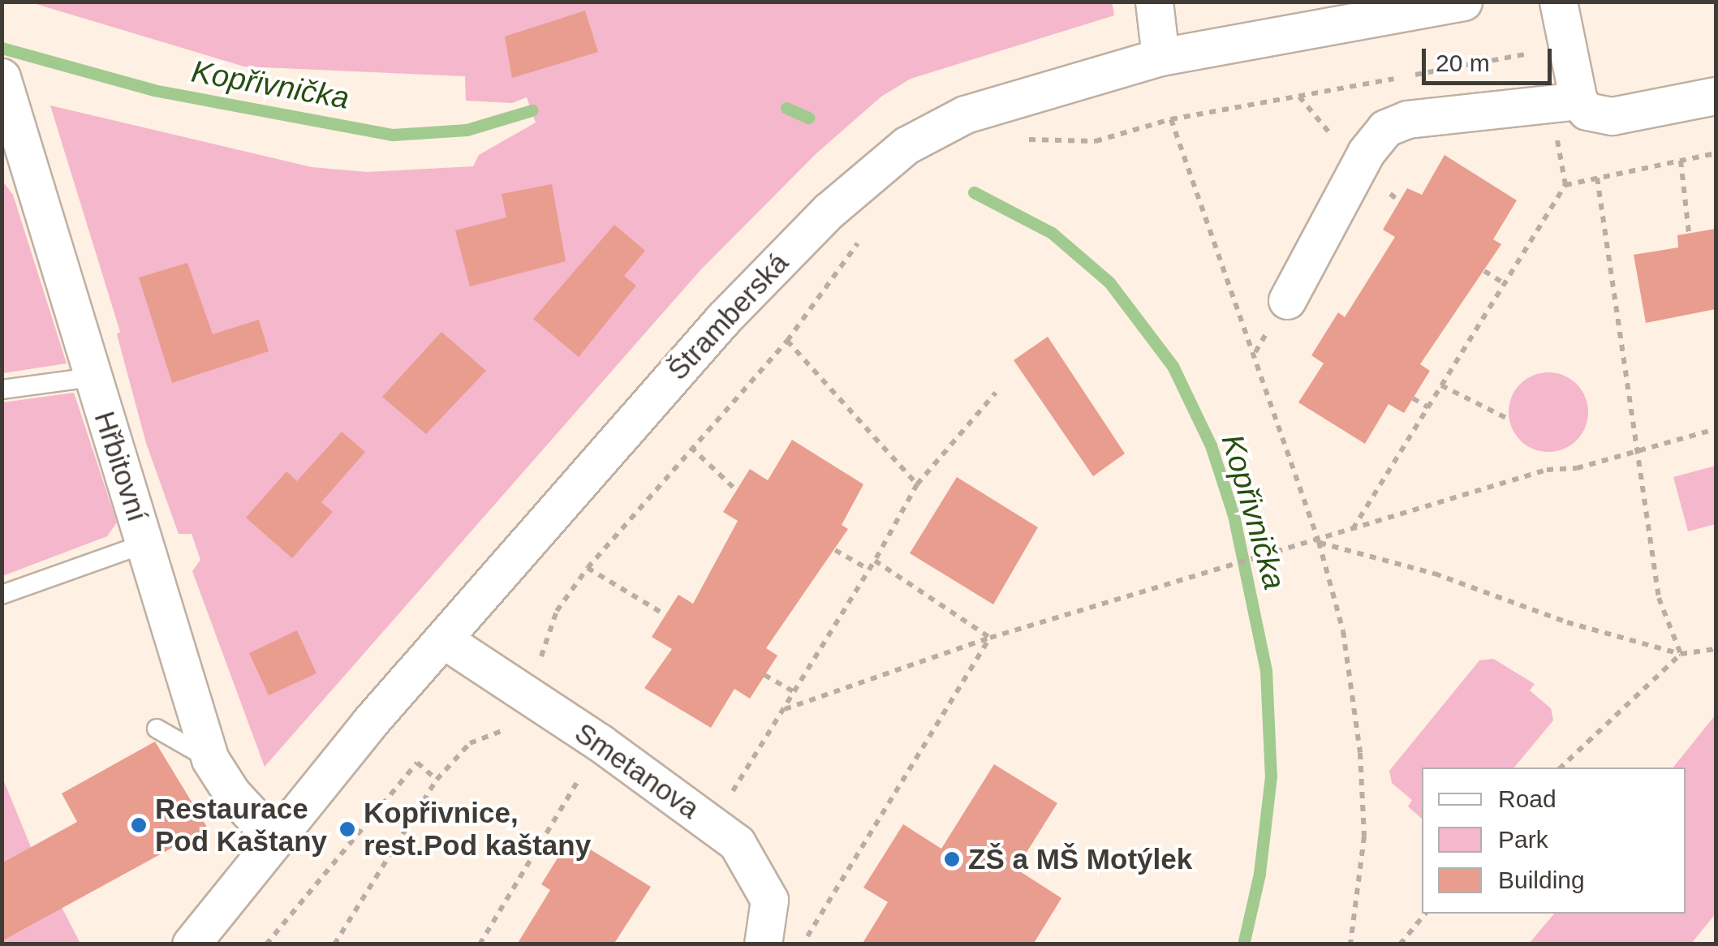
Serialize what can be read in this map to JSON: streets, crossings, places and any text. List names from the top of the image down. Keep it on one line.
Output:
{"streets":{"street":["Štramberská","Hřbitovní","Smetanova"]},"crossings":[["Štramberská","Hřbitovní"],["Štramberská","Smetanova"]],"water":["Kopřivnička"],"places":["Restaurace Pod Kaštany","Kopřivnice, rest.Pod kaštany","ZŠ a MŠ Motýlek"],"legend":["Road","Park","Building"],"scale_bar":"20 m"}
